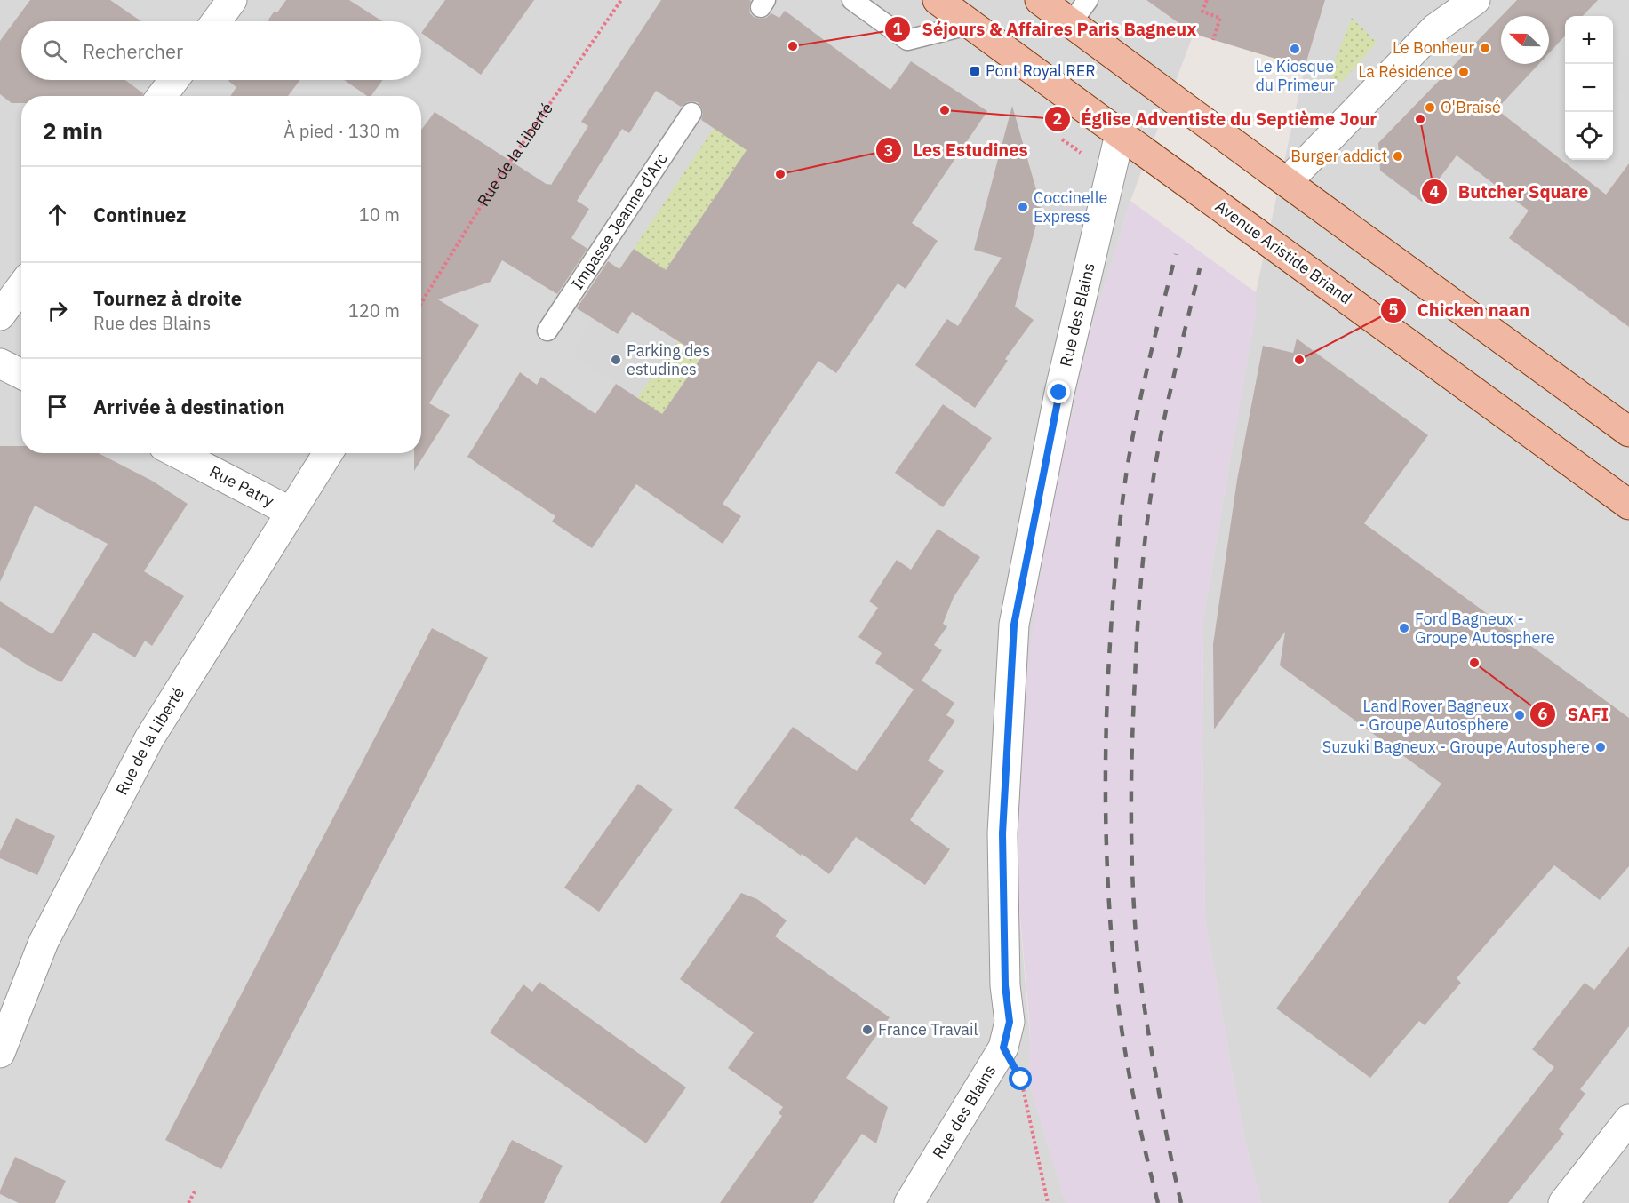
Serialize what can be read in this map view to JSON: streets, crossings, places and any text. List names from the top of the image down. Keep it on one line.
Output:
{"streets":{"main road":["Avenue Aristide Briand"],"street":["Rue de la Liberté","Rue des Blains","Rue Patry"],"lane":["Impasse Jeanne d'Arc"]},"crossings":[["Rue de la Liberté","Rue Patry"],["Avenue Aristide Briand","Rue des Blains"]],"places":{"other":["Séjours & Affaires Paris Bagneux","Le Bonheur","Le Kiosque du Primeur","La Résidence","O'Braisé","Église Adventiste du Septième Jour","Butcher Square","Burger addict","Les Estudines","Coccinelle Express","Parking des estudines","Chicken naan","Ford Bagneux - Groupe Autosphere","SAFI","Land Rover Bagneux - Groupe Autosphere","Suzuki Bagneux - Groupe Autosphere","France Travail"],"transit":["Pont Royal RER"]},"north":"left","page":{"map_buttons":["+","−"],"search":"Rechercher","heading":["2 min","À pied · 130 m"],"list":[["Continuez","10 m"],["Tournez à droite","Rue des Blains","120 m"],"Arrivée à destination"]}}
